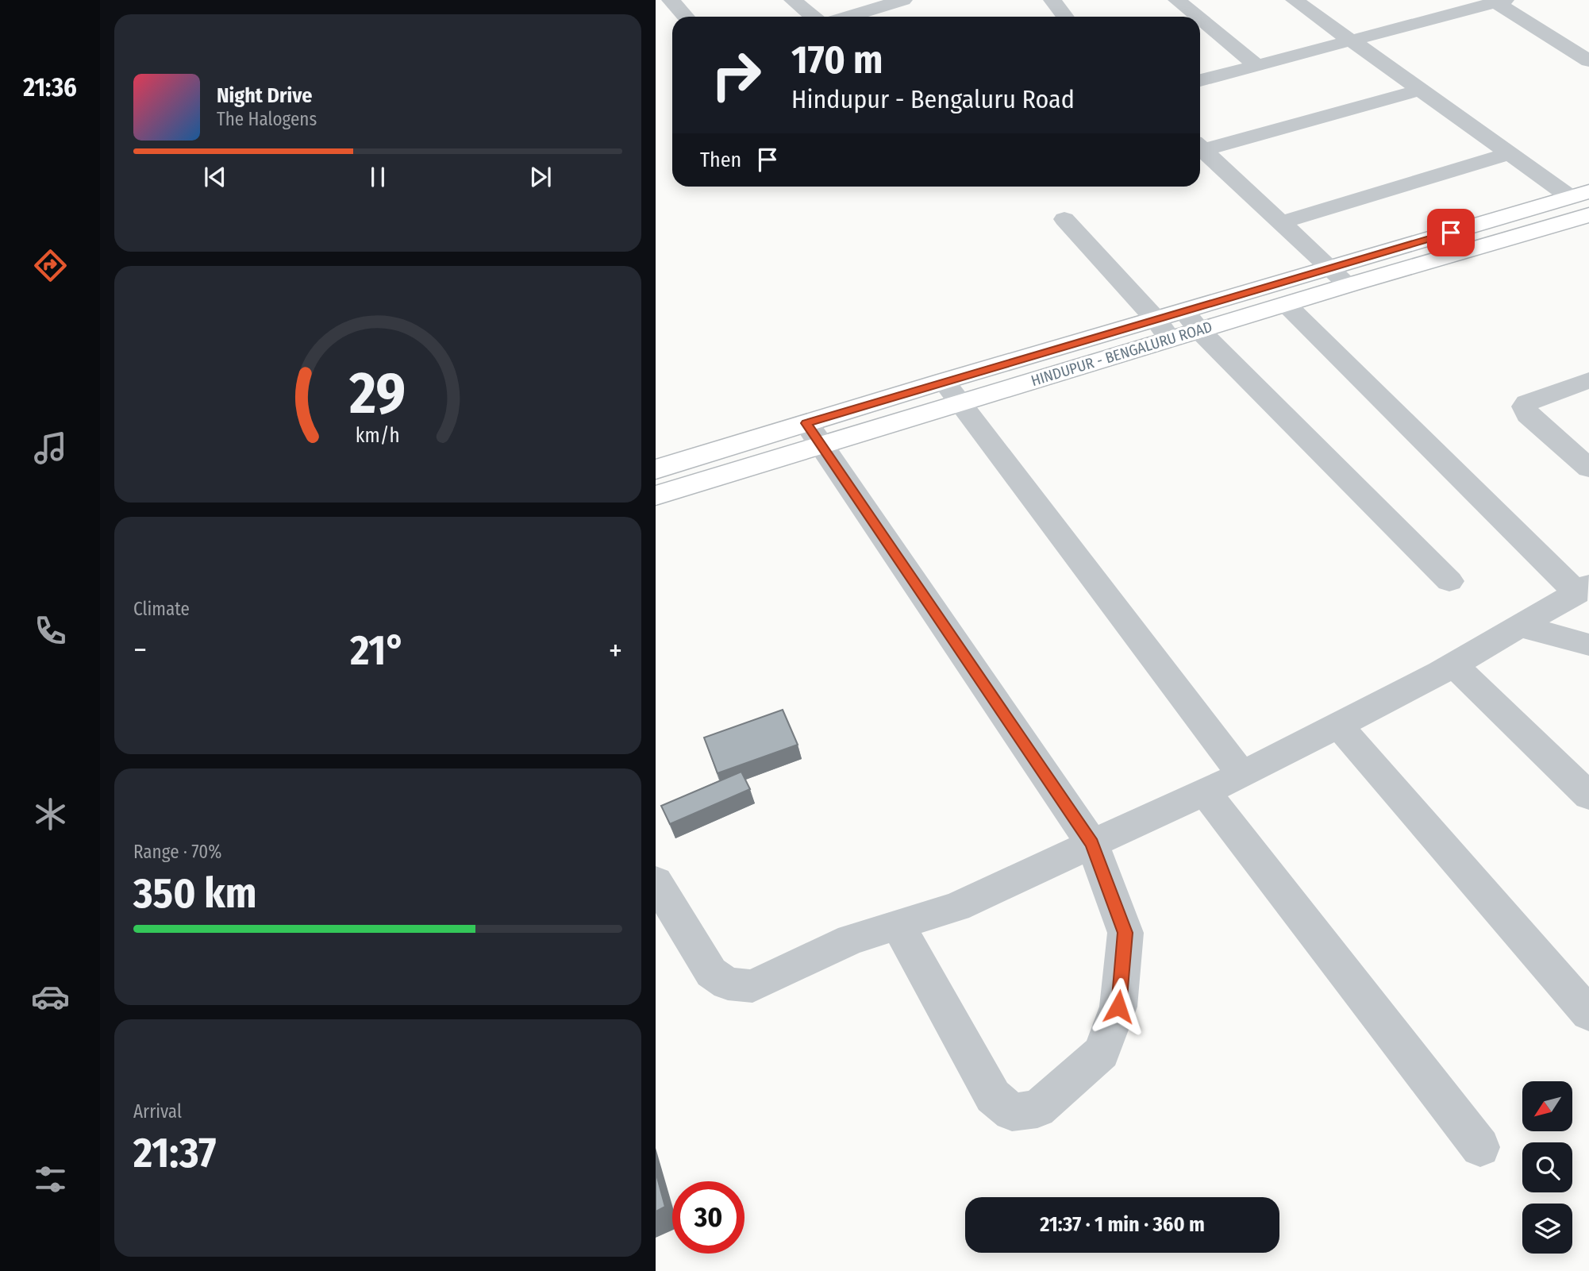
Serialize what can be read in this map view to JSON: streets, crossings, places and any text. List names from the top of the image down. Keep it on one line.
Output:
{"streets":{"main road":["HINDUPUR - BENGALURU ROAD"]},"north":"bottom left","page":{"tabs":"21:36","turn":["170 m","Hindupur - Bengaluru Road"],"song":["Night Drive","The Halogens"],"then":"Then","tile":["Climate",["Range · 70%","350 km"],["Arrival","21:37"]],"heat":["−","21°","+"],"limit":"30","trip":"21:37 · 1 min · 360 m","gauge":["29","km/h"]}}
